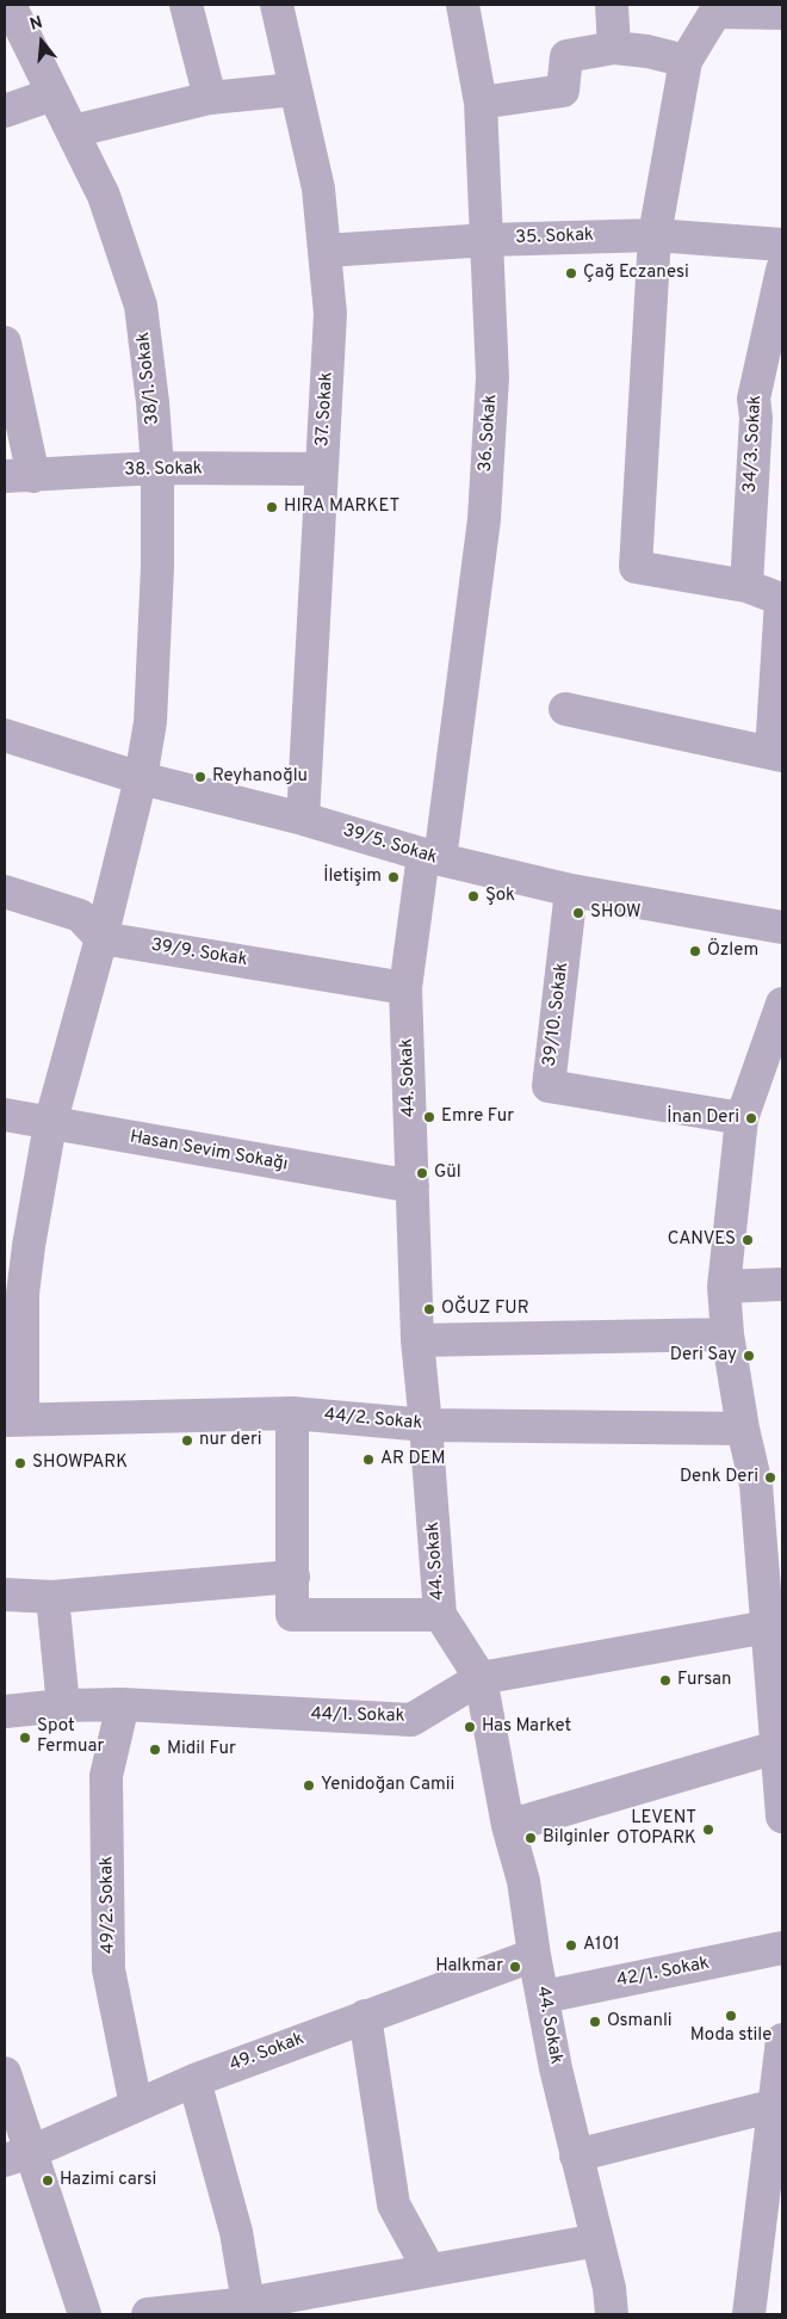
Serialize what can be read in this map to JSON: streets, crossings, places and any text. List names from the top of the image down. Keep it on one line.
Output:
{"streets":{"street":["35. Sokak","38/1. Sokak","37. Sokak","36. Sokak","34/3. Sokak","38. Sokak","39/5. Sokak","39/9. Sokak","39/10. Sokak","44. Sokak","Hasan Sevim Sokağı","44/2. Sokak","44/1. Sokak","49/2. Sokak","42/1. Sokak","49. Sokak"]},"crossings":[["35. Sokak","37. Sokak"],["35. Sokak","36. Sokak"],["38/1. Sokak","38. Sokak"],["38/1. Sokak","39/5. Sokak"],["38/1. Sokak","39/9. Sokak"],["38/1. Sokak","Hasan Sevim Sokağı"],["38/1. Sokak","44/2. Sokak"],["37. Sokak","38. Sokak"],["37. Sokak","39/5. Sokak"],["36. Sokak","39/5. Sokak"],["36. Sokak","44. Sokak"],["39/5. Sokak","39/10. Sokak"],["39/5. Sokak","44. Sokak"],["39/9. Sokak","44. Sokak"],["44. Sokak","Hasan Sevim Sokağı"],["44. Sokak","44/2. Sokak"],["44. Sokak","44/1. Sokak"],["44. Sokak","42/1. Sokak"],["44. Sokak","49. Sokak"],["44/1. Sokak","49/2. Sokak"],["49/2. Sokak","49. Sokak"]],"places":["Çağ Eczanesi","HIRA MARKET","Reyhanoğlu","İletişim","Şok","SHOW","Özlem","Emre Fur","İnan Deri","Gül","CANVES","OĞUZ FUR","Deri Say","nur deri","AR DEM","SHOWPARK","Denk Deri","Fursan","Has Market","Spot Fermuar","Midil Fur","Yenidoğan Camii","LEVENT OTOPARK","Bilginler","A101","Halkmar","Moda stile","Osmanli","Hazimi carsi"],"north":"top"}
